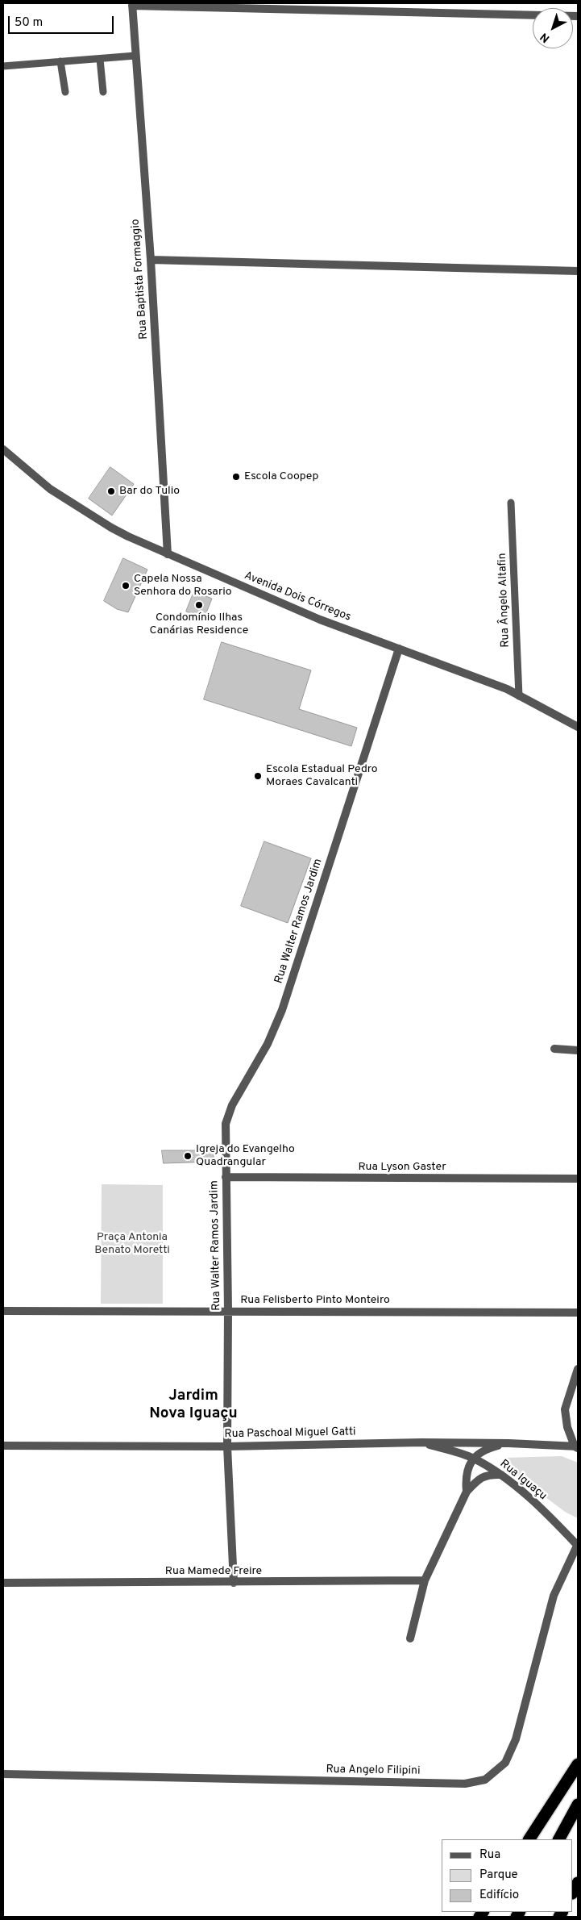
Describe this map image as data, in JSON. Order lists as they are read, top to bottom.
{
  "streets": {
    "street": [
      "Rua Baptista Formaggio",
      "Avenida Dois Córregos",
      "Rua Walter Ramos Jardim",
      "Rua Lyson Gaster",
      "Rua Felisberto Pinto Monteiro",
      "Rua Paschoal Miguel Gatti",
      "Rua Iguaçu",
      "Rua Mamede Freire",
      "Rua Angelo Filipini"
    ],
    "lane": ["Rua Ângelo Altafin"]
  },
  "crossings": [
    ["Rua Baptista Formaggio", "Avenida Dois Córregos"],
    ["Avenida Dois Córregos", "Rua Ângelo Altafin"],
    ["Avenida Dois Córregos", "Rua Walter Ramos Jardim"],
    ["Rua Walter Ramos Jardim", "Rua Lyson Gaster"],
    ["Rua Walter Ramos Jardim", "Rua Felisberto Pinto Monteiro"],
    ["Rua Walter Ramos Jardim", "Rua Paschoal Miguel Gatti"],
    ["Rua Walter Ramos Jardim", "Rua Mamede Freire"],
    ["Rua Paschoal Miguel Gatti", "Rua Iguaçu"],
    ["Rua Iguaçu", "Rua Angelo Filipini"]
  ],
  "districts": ["Jardim Nova Iguaçu"],
  "parks": ["Praça Antonia Benato Moretti"],
  "places": [
    "Escola Coopep",
    "Bar do Tulio",
    "Capela Nossa Senhora do Rosario",
    "Condomínio Ilhas Canárias Residence",
    "Escola Estadual Pedro Moraes Cavalcanti",
    "Igreja do Evangelho Quadrangular"
  ],
  "legend": ["Rua", "Parque", "Edifício"],
  "scale_bar": "50 m",
  "north": "bottom left"
}
